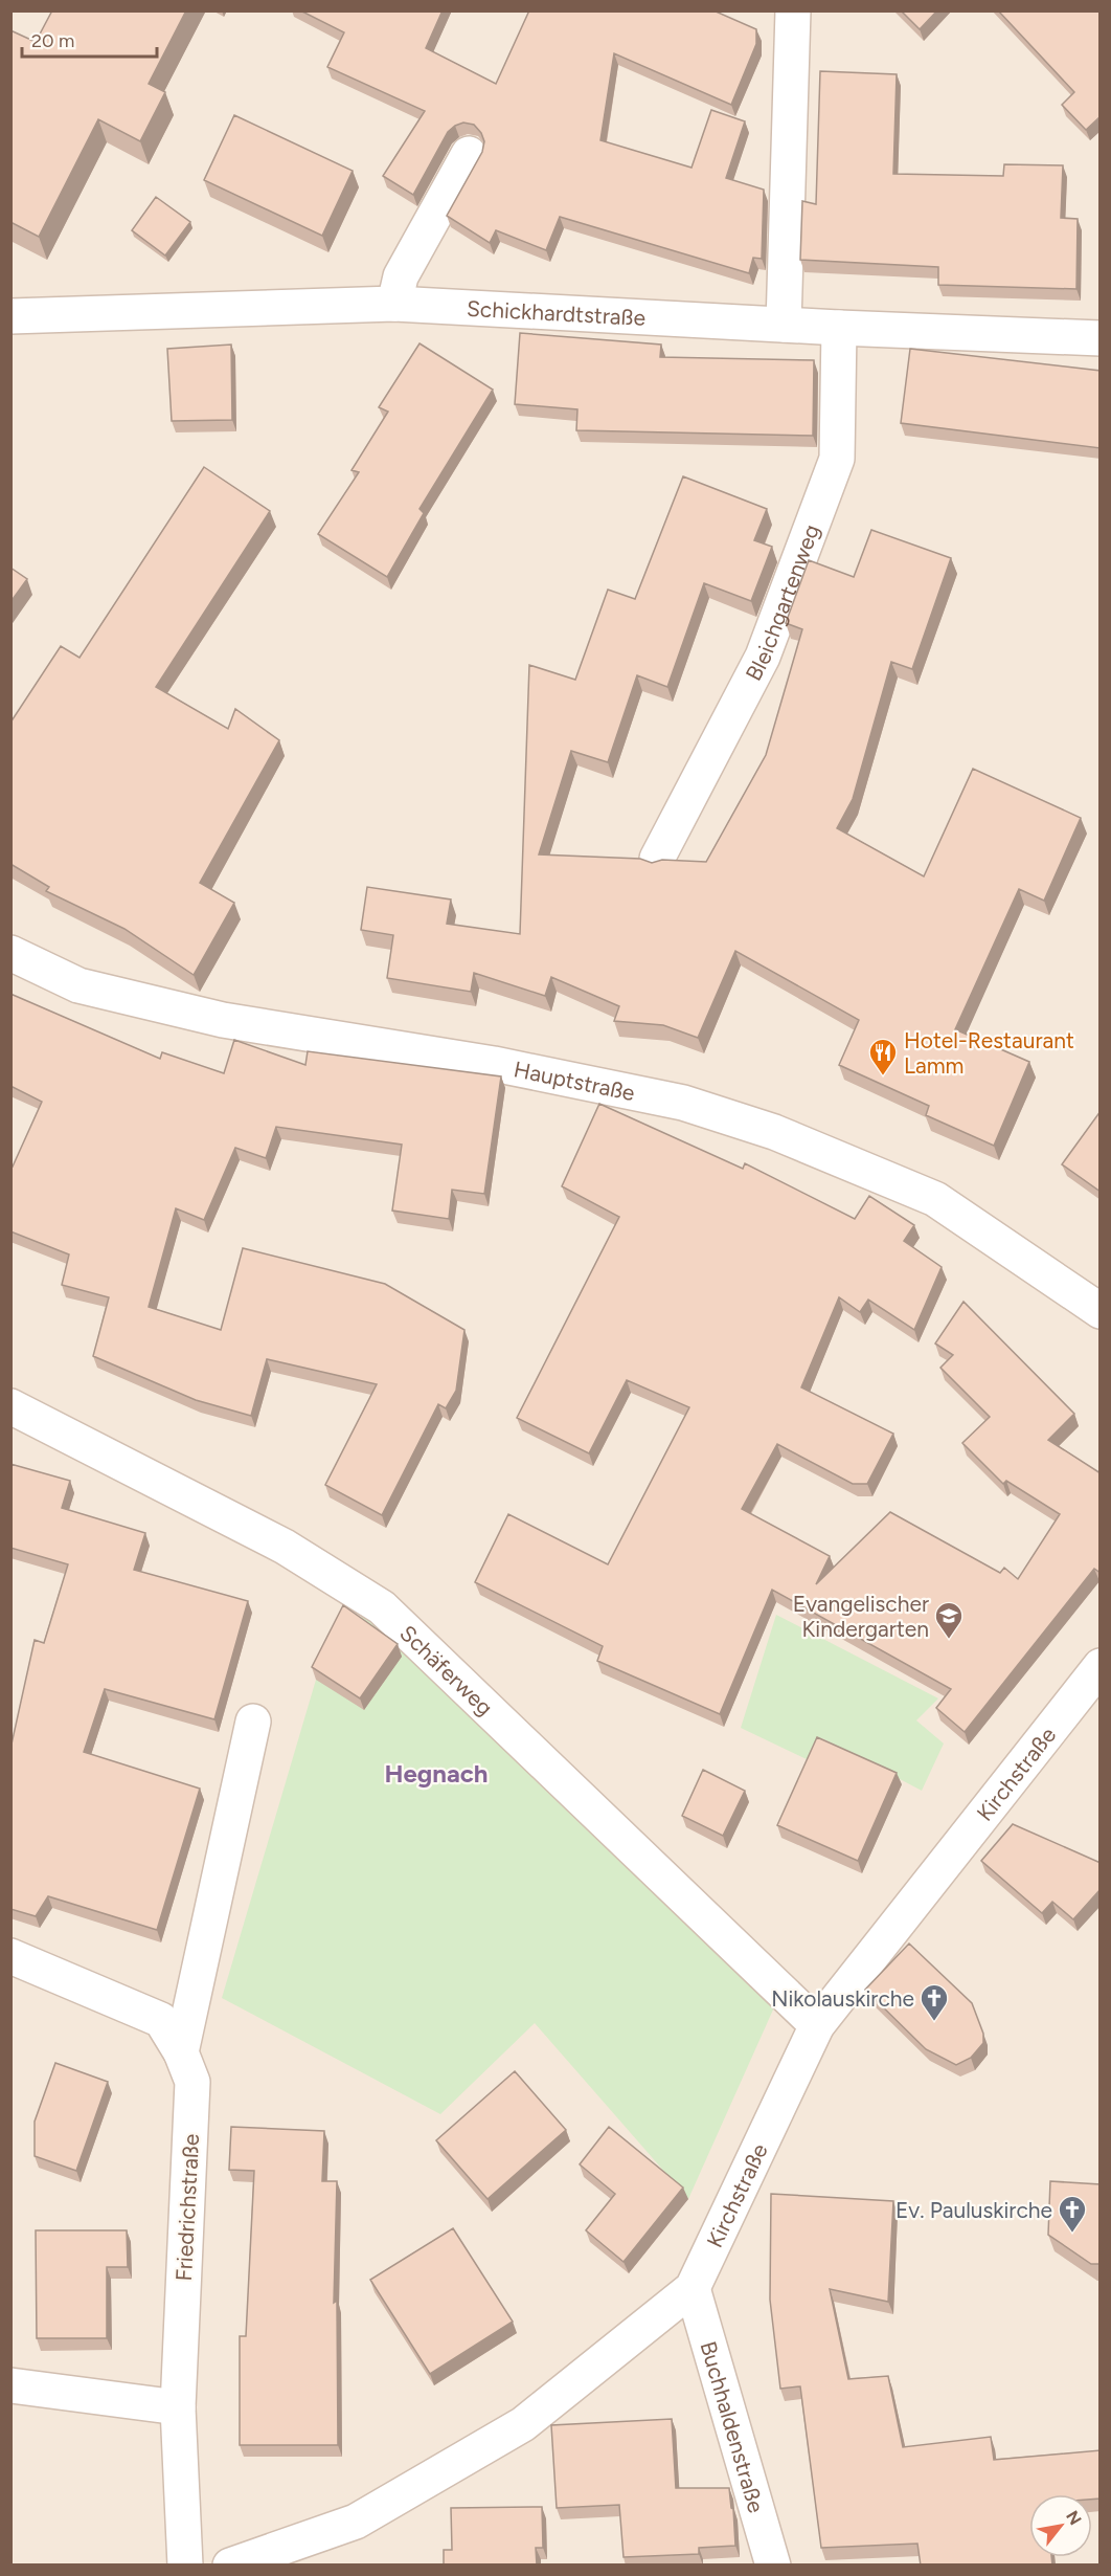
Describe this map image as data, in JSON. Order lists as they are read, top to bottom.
{
  "streets": {
    "street": [
      "Schickhardtstraße",
      "Bleichgartenweg",
      "Hauptstraße",
      "Schäferweg",
      "Kirchstraße",
      "Friedrichstraße",
      "Buchhaldenstraße"
    ]
  },
  "crossings": [
    ["Schickhardtstraße", "Bleichgartenweg"],
    ["Schäferweg", "Kirchstraße"],
    ["Kirchstraße", "Buchhaldenstraße"]
  ],
  "districts": ["Hegnach"],
  "places": {
    "restaurant": ["Hotel-Restaurant Lamm"],
    "school or university": ["Evangelischer Kindergarten"],
    "church": ["Nikolauskirche", "Ev. Pauluskirche"]
  },
  "scale_bar": "20 m",
  "north": "top right"
}
